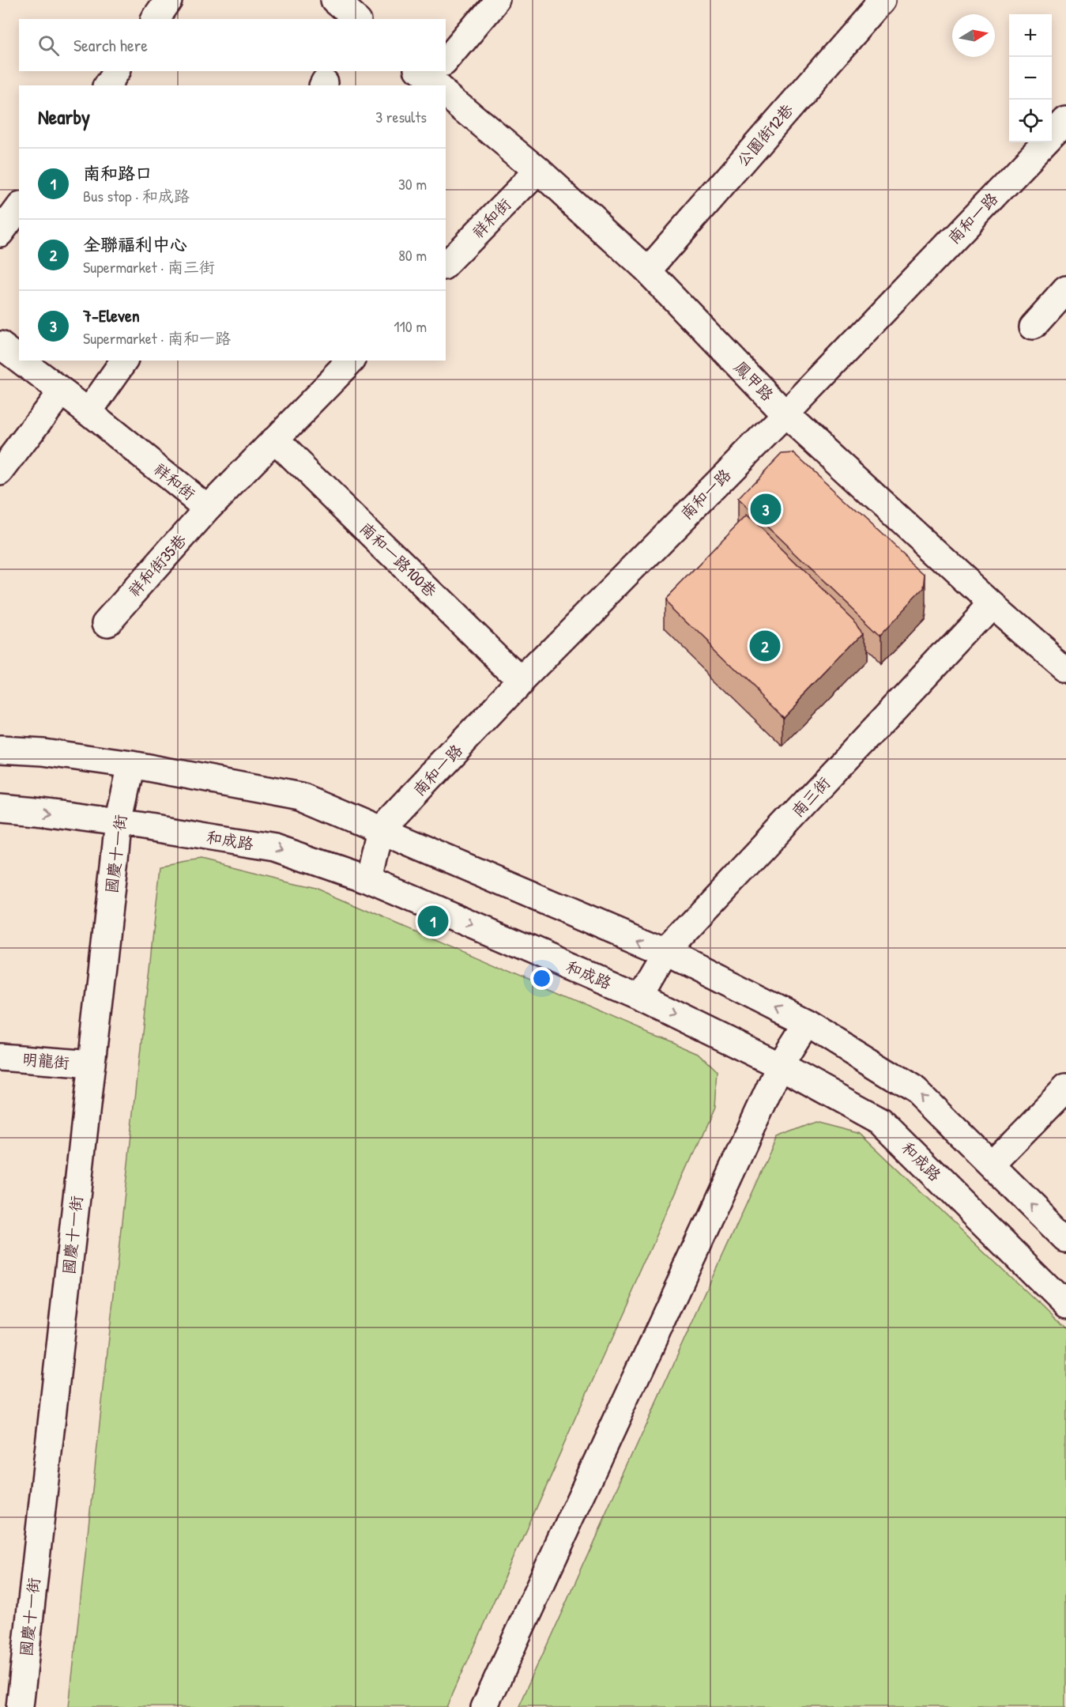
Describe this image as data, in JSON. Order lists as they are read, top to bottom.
{
  "streets": {
    "street": [
      "公園街12巷",
      "祥和街",
      "南和一路",
      "鳳甲路",
      "南和一路100巷",
      "祥和街35巷",
      "南三街",
      "和成路",
      "國慶十一街",
      "明龍街"
    ]
  },
  "crossings": [
    ["公園街12巷", "鳳甲路"],
    ["祥和街", "鳳甲路"],
    ["祥和街", "南和一路100巷"],
    ["祥和街", "祥和街35巷"],
    ["南和一路", "鳳甲路"],
    ["南和一路", "南和一路100巷"],
    ["鳳甲路", "南三街"],
    ["南三街", "和成路"],
    ["和成路", "國慶十一街"],
    ["國慶十一街", "明龍街"]
  ],
  "north": "right",
  "page": {
    "map_buttons": ["+", "−"],
    "search": "Search here",
    "heading": ["Nearby", "3 results"],
    "list": [
      {
        "mark": "1",
        "name": "南和路口",
        "note": "Bus stop · 和成路",
        "value": "30 m"
      },
      {
        "mark": "2",
        "name": "全聯福利中心",
        "note": "Supermarket · 南三街",
        "value": "80 m"
      },
      {
        "mark": "3",
        "name": "7-Eleven",
        "note": "Supermarket · 南和一路",
        "value": "110 m"
      }
    ],
    "pins": ["3", "2", "1"]
  }
}
